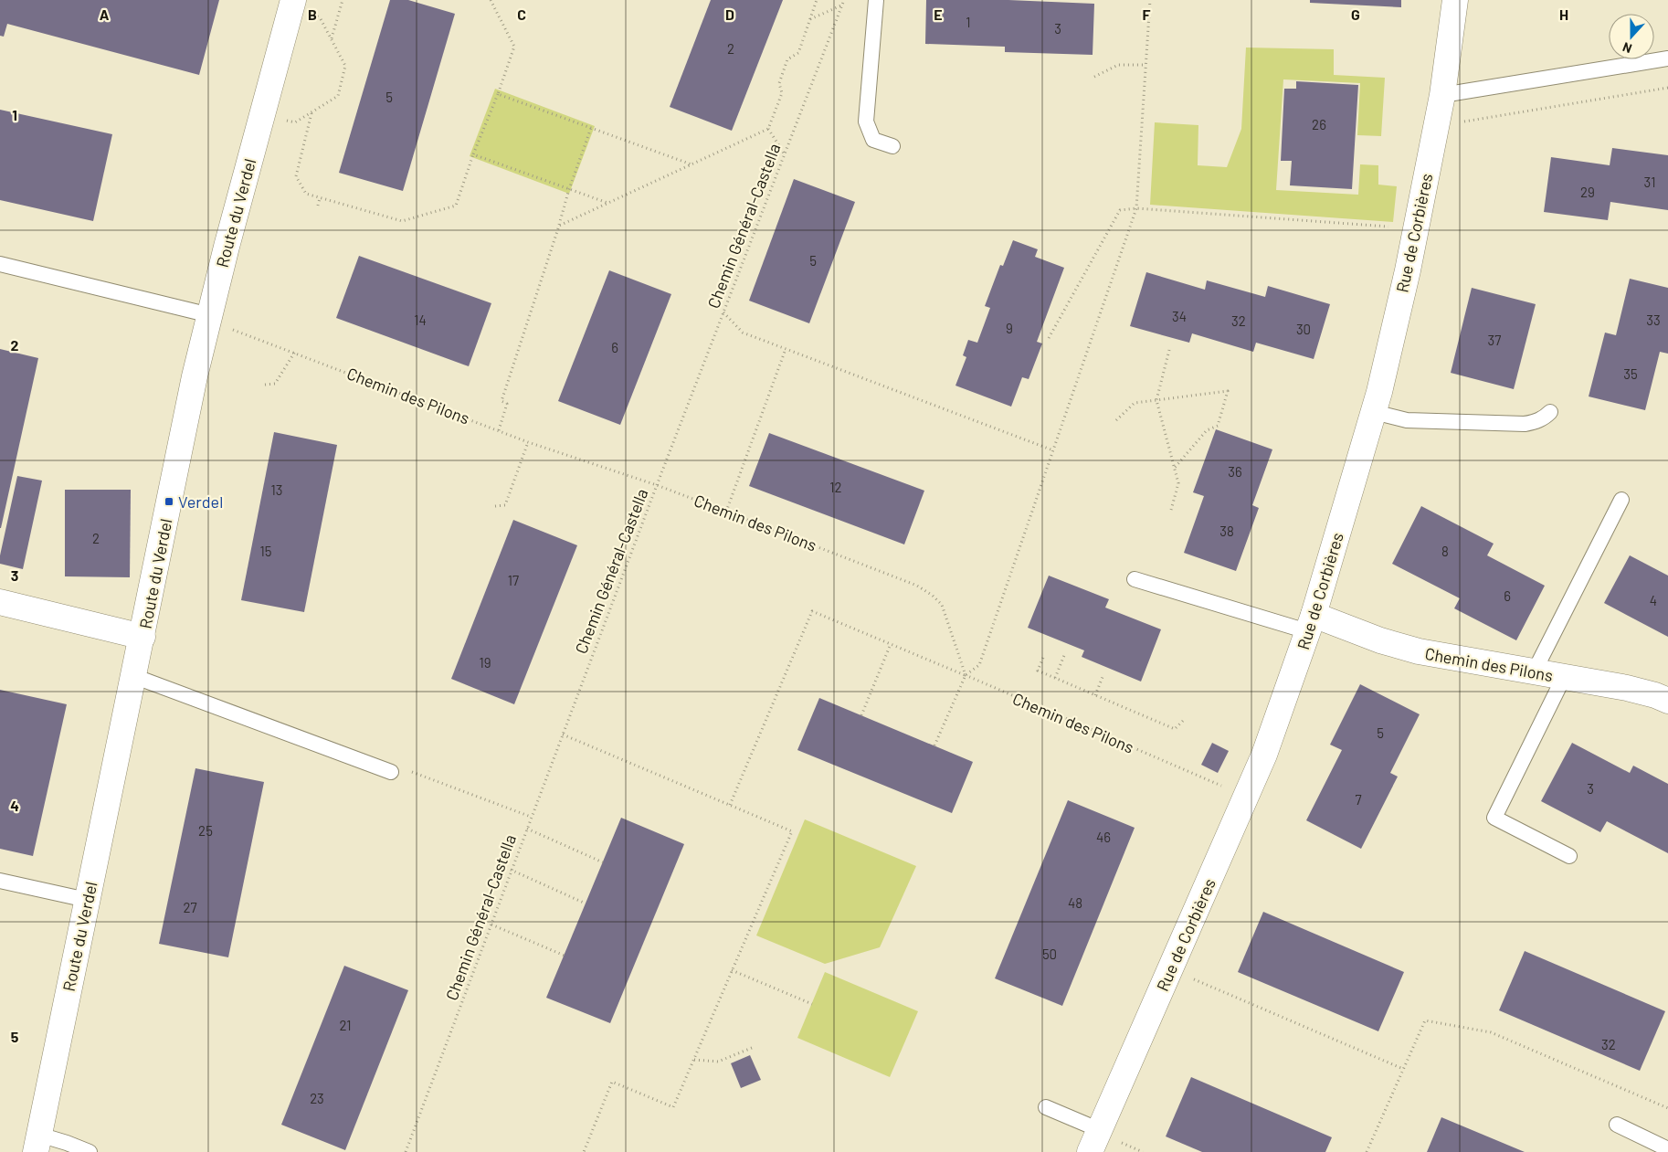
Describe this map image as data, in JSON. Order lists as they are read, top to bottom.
{
  "streets": {
    "street": ["Route du Verdel", "Rue de Corbières", "Chemin des Pilons"],
    "path": ["Chemin Général-Castella"]
  },
  "crossings": [
    ["Chemin Général-Castella", "Chemin des Pilons"],
    ["Rue de Corbières", "Chemin des Pilons"]
  ],
  "places": {
    "transit": ["Verdel"]
  },
  "house_numbers": [
    "1",
    "3",
    "2",
    "5",
    "26",
    "31",
    "29",
    "5",
    "34",
    "14",
    "33",
    "32",
    "9",
    "30",
    "37",
    "6",
    "35",
    "36",
    "12",
    "13",
    "38",
    "2",
    "15",
    "8",
    "17",
    "6",
    "4",
    "19",
    "5",
    "3",
    "7",
    "25",
    "46",
    "48",
    "27",
    "50",
    "21",
    "32",
    "23"
  ],
  "north": "bottom",
  "grid": {
    "columns": [
      "A",
      "B",
      "C",
      "D",
      "E",
      "F",
      "G",
      "H"
    ],
    "rows": [
      "1",
      "2",
      "3",
      "4",
      "5"
    ]
  }
}
